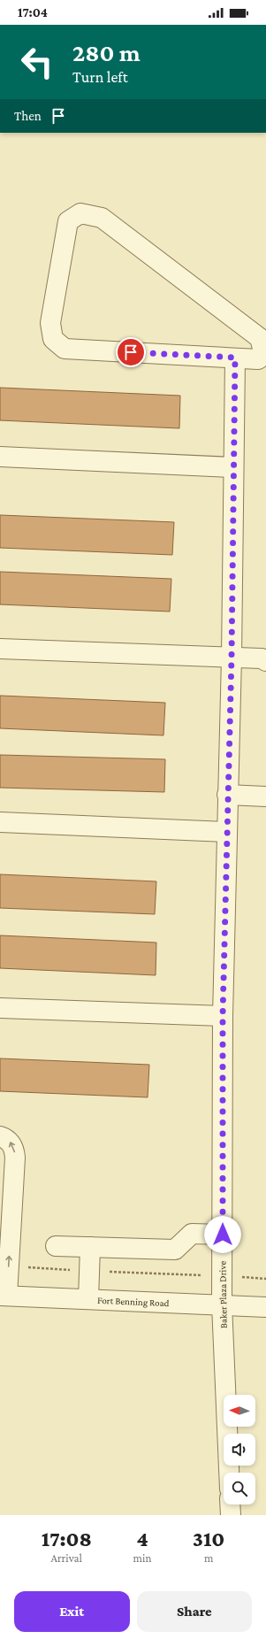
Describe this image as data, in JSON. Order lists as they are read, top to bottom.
{
  "streets": {
    "street": ["Baker Plaza Drive", "Fort Benning Road"]
  },
  "crossings": [
    ["Baker Plaza Drive", "Fort Benning Road"]
  ],
  "north": "left",
  "page": {
    "status": "17:04",
    "turn": ["280 m", "Turn left"],
    "then": "Then",
    "eta": [
      "17:08",
      "Arrival",
      "4",
      "min",
      "310",
      "m"
    ],
    "buttons": ["Exit", "Share"]
  }
}
